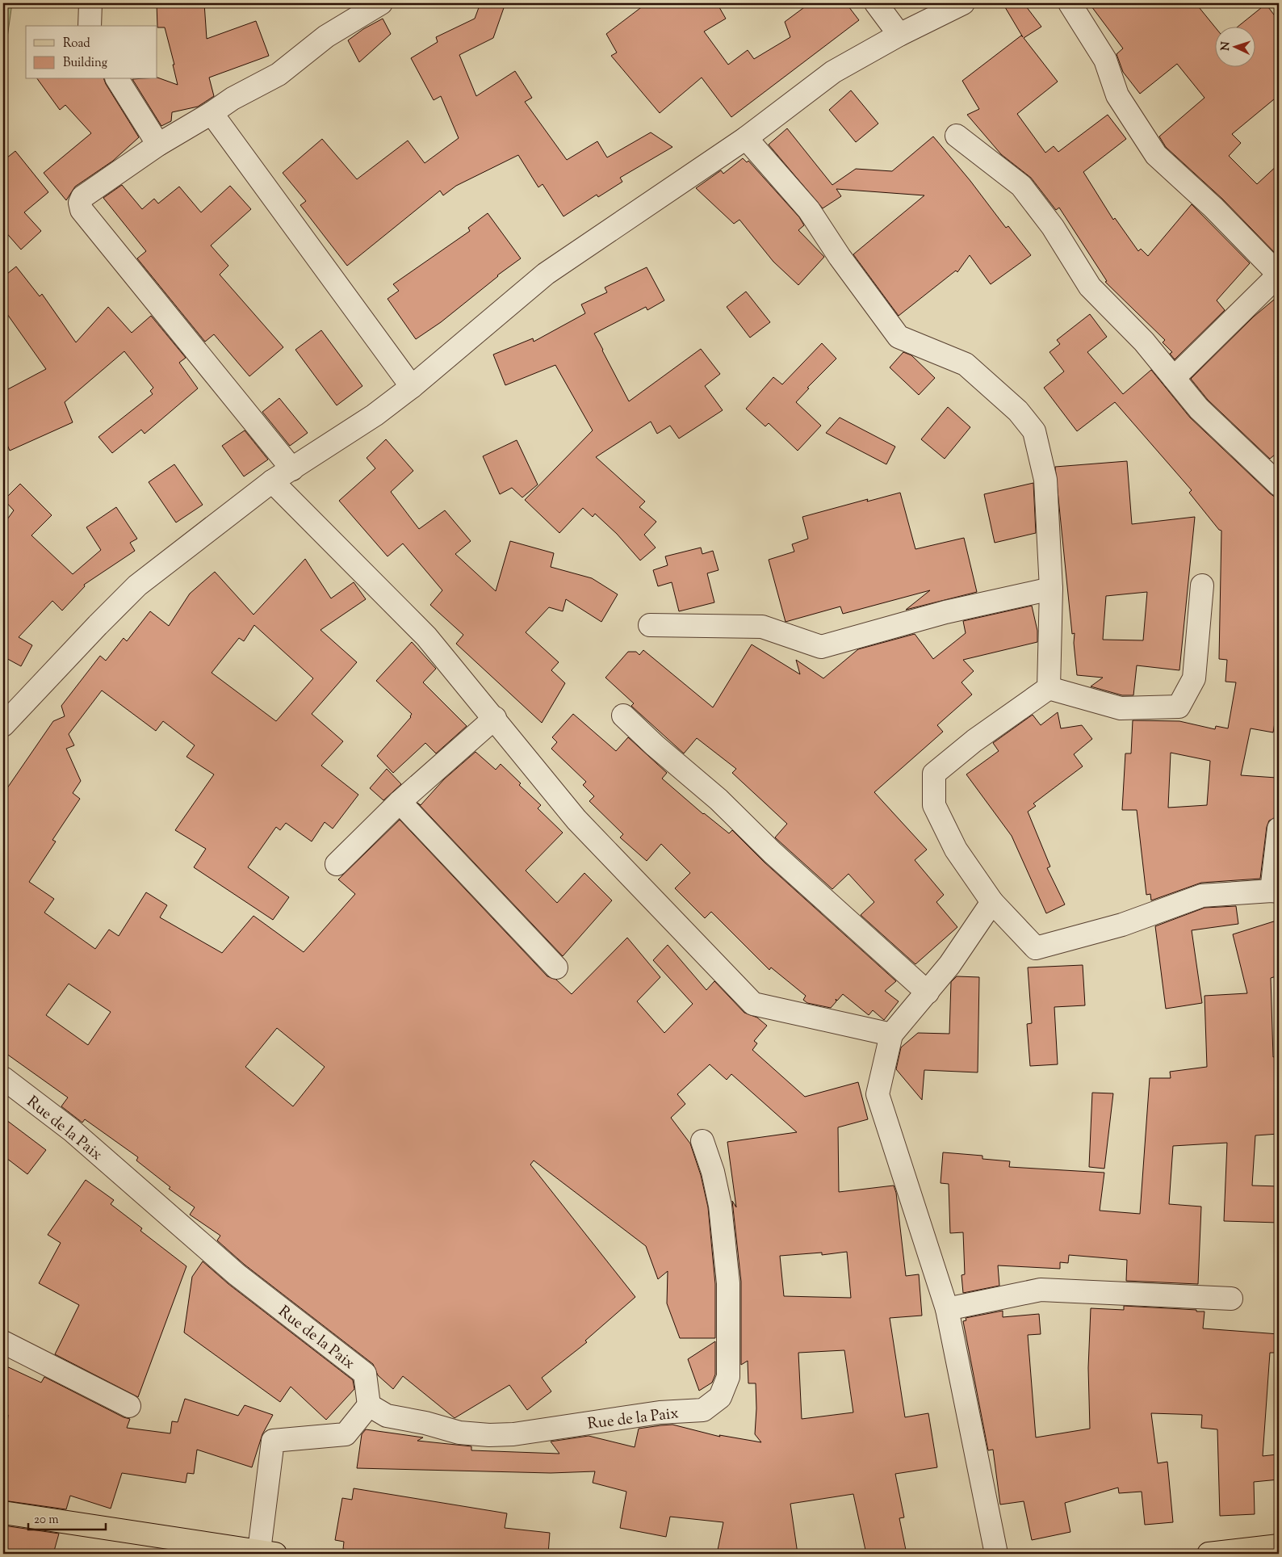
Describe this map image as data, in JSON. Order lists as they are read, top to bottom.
{
  "streets": {
    "street": ["Rue de la Paix"]
  },
  "legend": ["Road", "Building"],
  "scale_bar": "20 m",
  "north": "left"
}
